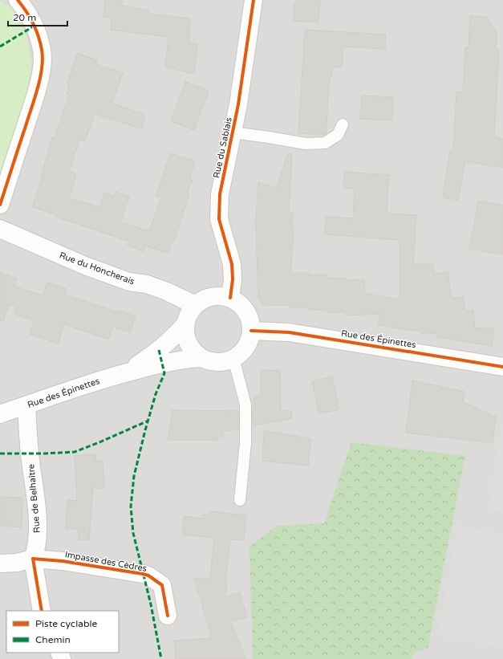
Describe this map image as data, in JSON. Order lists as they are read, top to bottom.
{
  "streets": {
    "street": [
      "Rue du Sablais",
      "Rue du Honcherais",
      "Rue des Épinettes",
      "Rue de Belhaître",
      "Impasse des Cèdres"
    ]
  },
  "crossings": [
    ["Rue du Sablais", "Rue du Honcherais"],
    ["Rue du Sablais", "Rue des Épinettes"],
    ["Rue du Honcherais", "Rue des Épinettes"],
    ["Rue des Épinettes", "Rue de Belhaître"],
    ["Rue de Belhaître", "Impasse des Cèdres"]
  ],
  "legend": ["Piste cyclable", "Chemin"],
  "scale_bar": "20 m"
}
